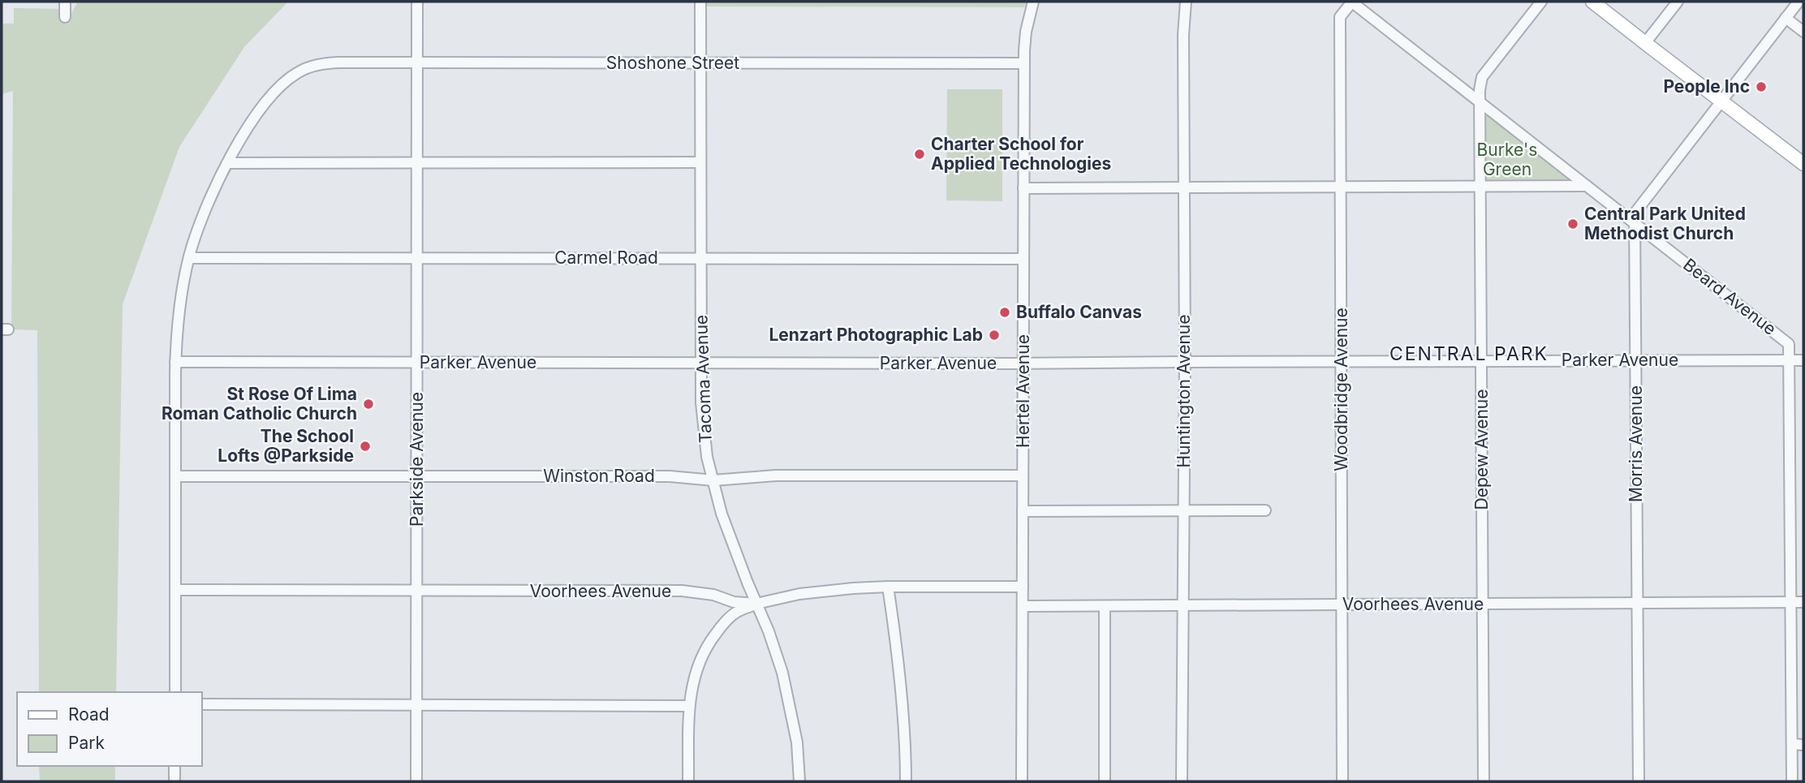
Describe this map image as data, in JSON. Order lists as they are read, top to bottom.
{
  "streets": {
    "street": [
      "Shoshone Street",
      "Carmel Road",
      "Beard Avenue",
      "Parker Avenue",
      "Tacoma Avenue",
      "Woodbridge Avenue",
      "Hertel Avenue",
      "Huntington Avenue",
      "Morris Avenue",
      "Depew Avenue",
      "Parkside Avenue",
      "Winston Road",
      "Voorhees Avenue"
    ]
  },
  "crossings": [
    ["Shoshone Street", "Carmel Road"],
    ["Shoshone Street", "Parker Avenue"],
    ["Shoshone Street", "Tacoma Avenue"],
    ["Shoshone Street", "Hertel Avenue"],
    ["Shoshone Street", "Parkside Avenue"],
    ["Shoshone Street", "Winston Road"],
    ["Shoshone Street", "Voorhees Avenue"],
    ["Carmel Road", "Tacoma Avenue"],
    ["Carmel Road", "Hertel Avenue"],
    ["Carmel Road", "Parkside Avenue"],
    ["Beard Avenue", "Parker Avenue"],
    ["Beard Avenue", "Woodbridge Avenue"],
    ["Beard Avenue", "Morris Avenue"],
    ["Beard Avenue", "Depew Avenue"],
    ["Beard Avenue", "Voorhees Avenue"],
    ["Parker Avenue", "Tacoma Avenue"],
    ["Parker Avenue", "Woodbridge Avenue"],
    ["Parker Avenue", "Hertel Avenue"],
    ["Parker Avenue", "Huntington Avenue"],
    ["Parker Avenue", "Morris Avenue"],
    ["Parker Avenue", "Depew Avenue"],
    ["Parker Avenue", "Parkside Avenue"],
    ["Tacoma Avenue", "Winston Road"],
    ["Tacoma Avenue", "Voorhees Avenue"],
    ["Woodbridge Avenue", "Voorhees Avenue"],
    ["Hertel Avenue", "Winston Road"],
    ["Hertel Avenue", "Voorhees Avenue"],
    ["Huntington Avenue", "Voorhees Avenue"],
    ["Morris Avenue", "Voorhees Avenue"],
    ["Depew Avenue", "Voorhees Avenue"],
    ["Parkside Avenue", "Winston Road"],
    ["Parkside Avenue", "Voorhees Avenue"]
  ],
  "districts": ["CENTRAL PARK"],
  "parks": ["Burke's Green"],
  "places": [
    "People Inc",
    "Charter School for Applied Technologies",
    "Central Park United Methodist Church",
    "Buffalo Canvas",
    "Lenzart Photographic Lab",
    "St Rose Of Lima Roman Catholic Church",
    "The School Lofts @Parkside"
  ],
  "legend": ["Road", "Park"]
}
